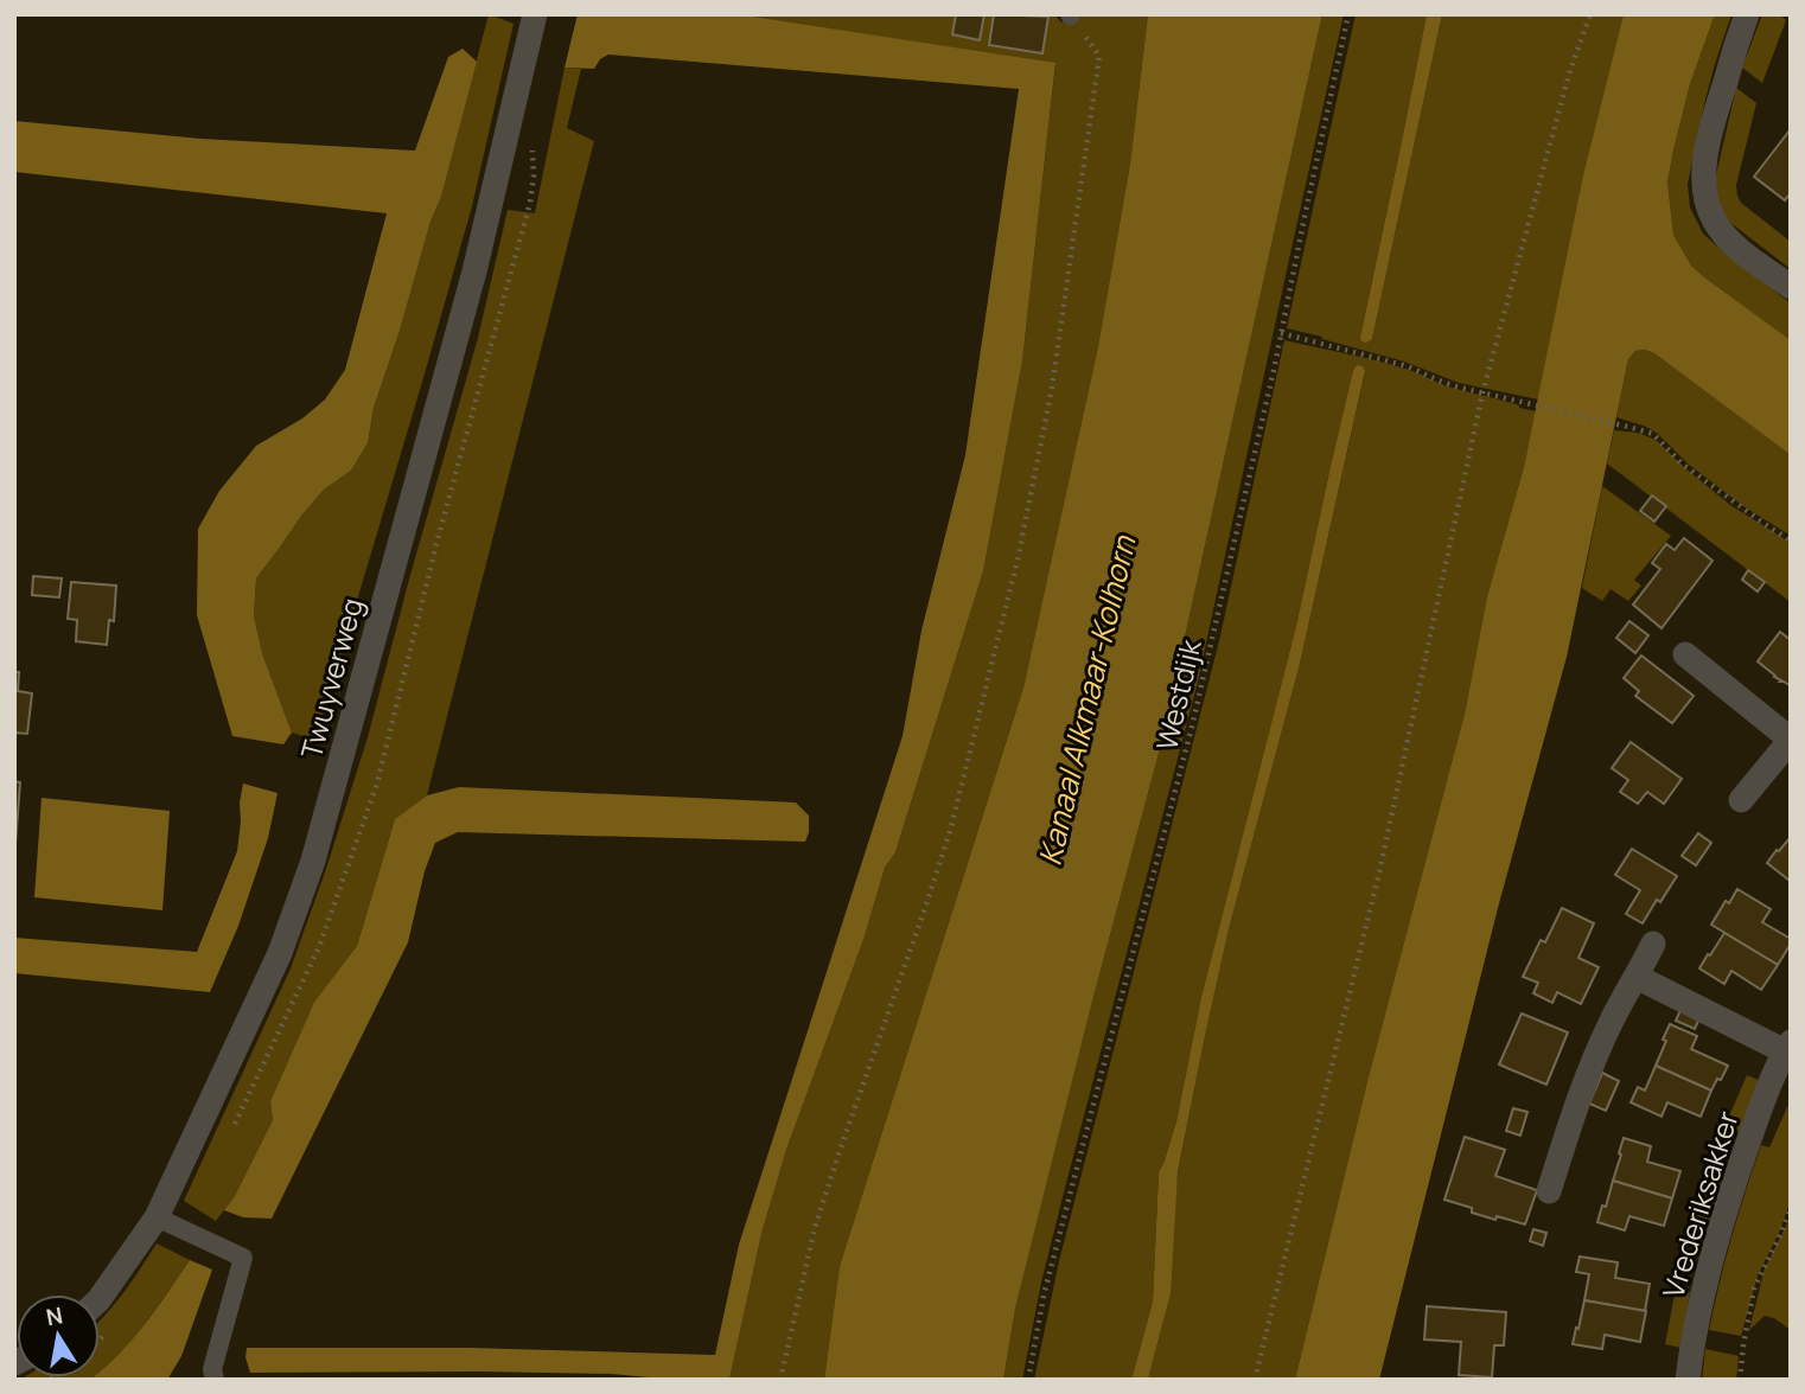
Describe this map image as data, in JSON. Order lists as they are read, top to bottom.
{
  "streets": {
    "street": ["Twuyverweg", "Vrederiksakker"],
    "path": ["Westdijk"]
  },
  "water": ["Kanaal Alkmaar-Kolhorn"],
  "north": "top"
}
